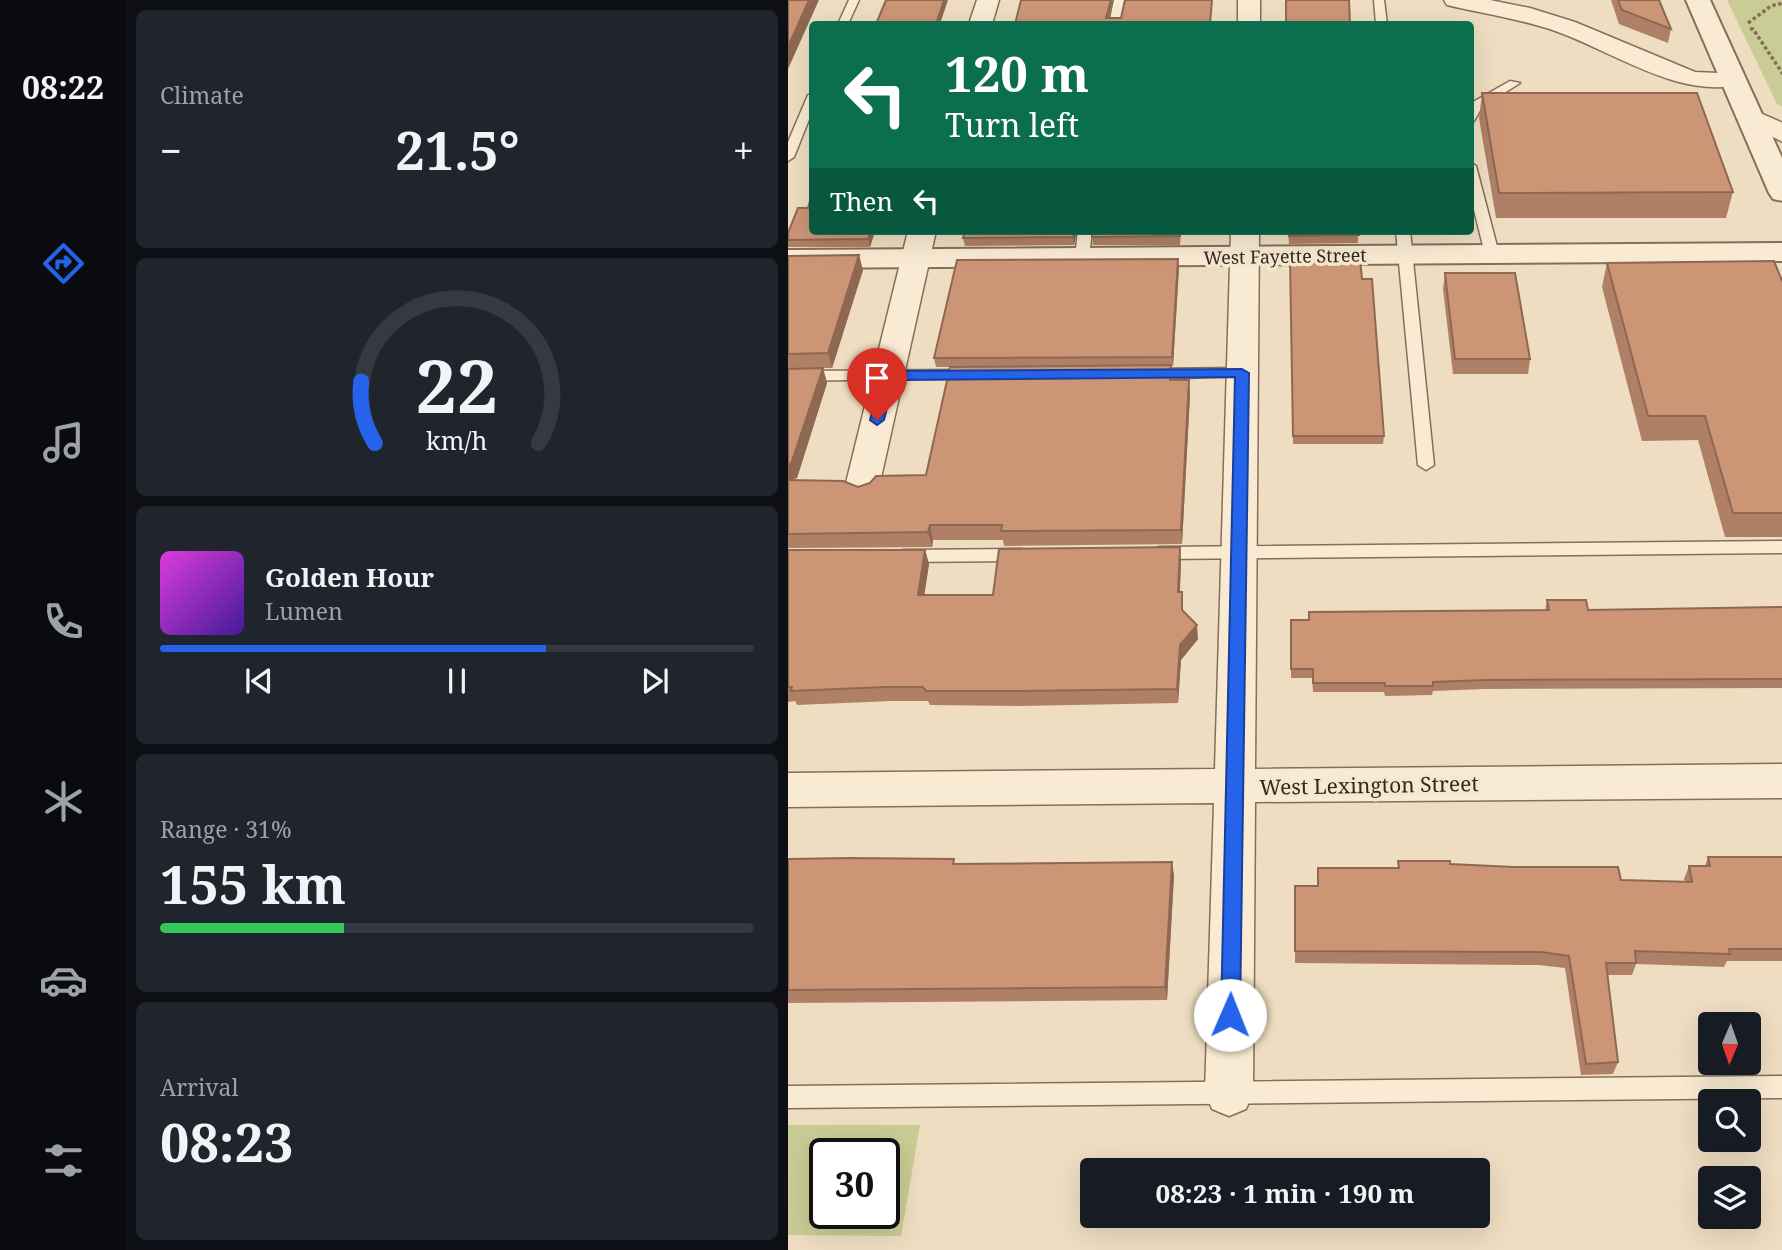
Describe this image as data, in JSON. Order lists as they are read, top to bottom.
{
  "streets": {
    "street": ["West Fayette Street", "West Lexington Street"]
  },
  "north": "bottom",
  "page": {
    "tabs": "08:22",
    "tile": [
      "Climate",
      ["Range · 31%", "155 km"],
      ["Arrival", "08:23"]
    ],
    "turn": ["120 m", "Turn left"],
    "heat": ["−", "21.5°", "+"],
    "then": "Then",
    "song": ["Golden Hour", "Lumen"],
    "limit": "30",
    "trip": "08:23 · 1 min · 190 m",
    "gauge": ["22", "km/h"]
  }
}
